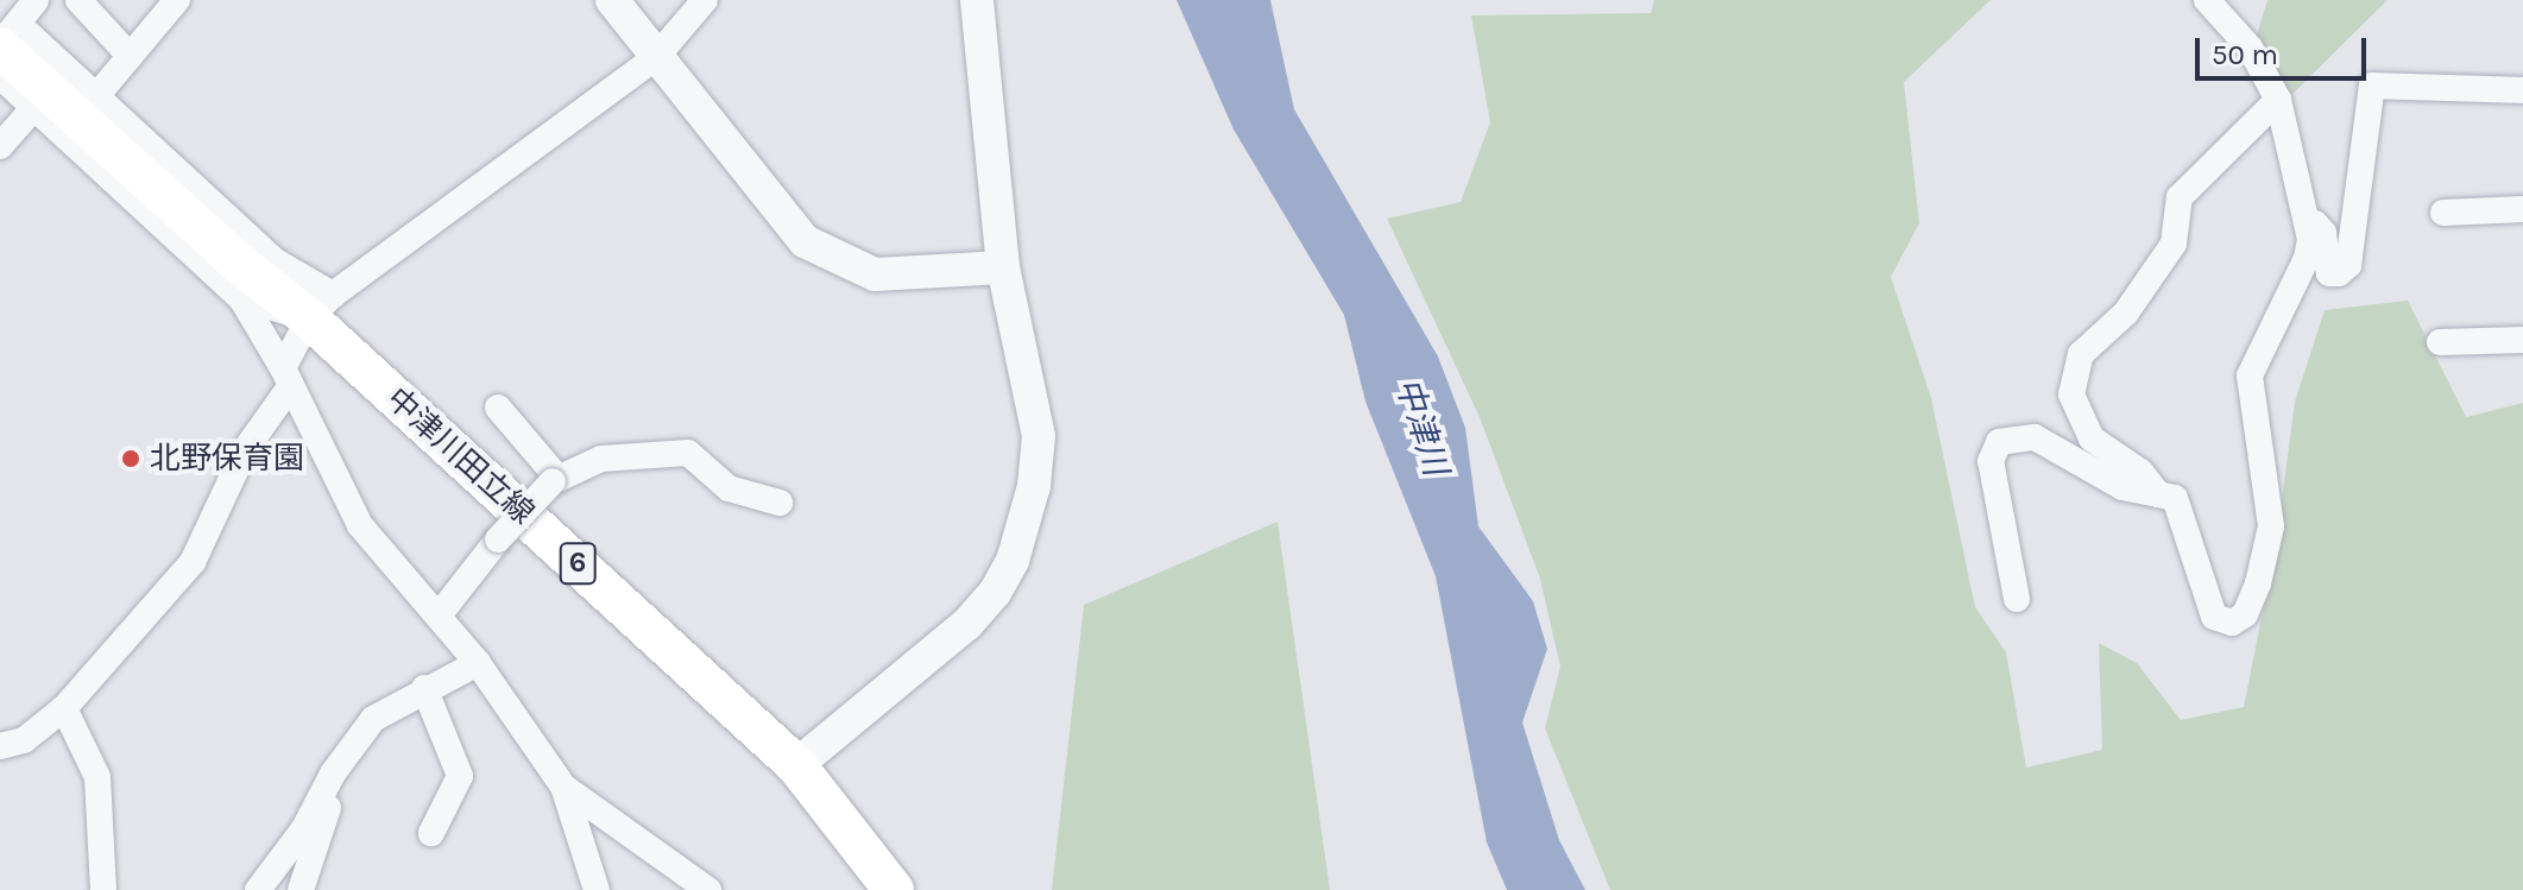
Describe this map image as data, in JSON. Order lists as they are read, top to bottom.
{
  "streets": {
    "main road": ["中津川田立線", "6"]
  },
  "water": ["中津川"],
  "places": ["北野保育園"],
  "scale_bar": "50 m"
}
